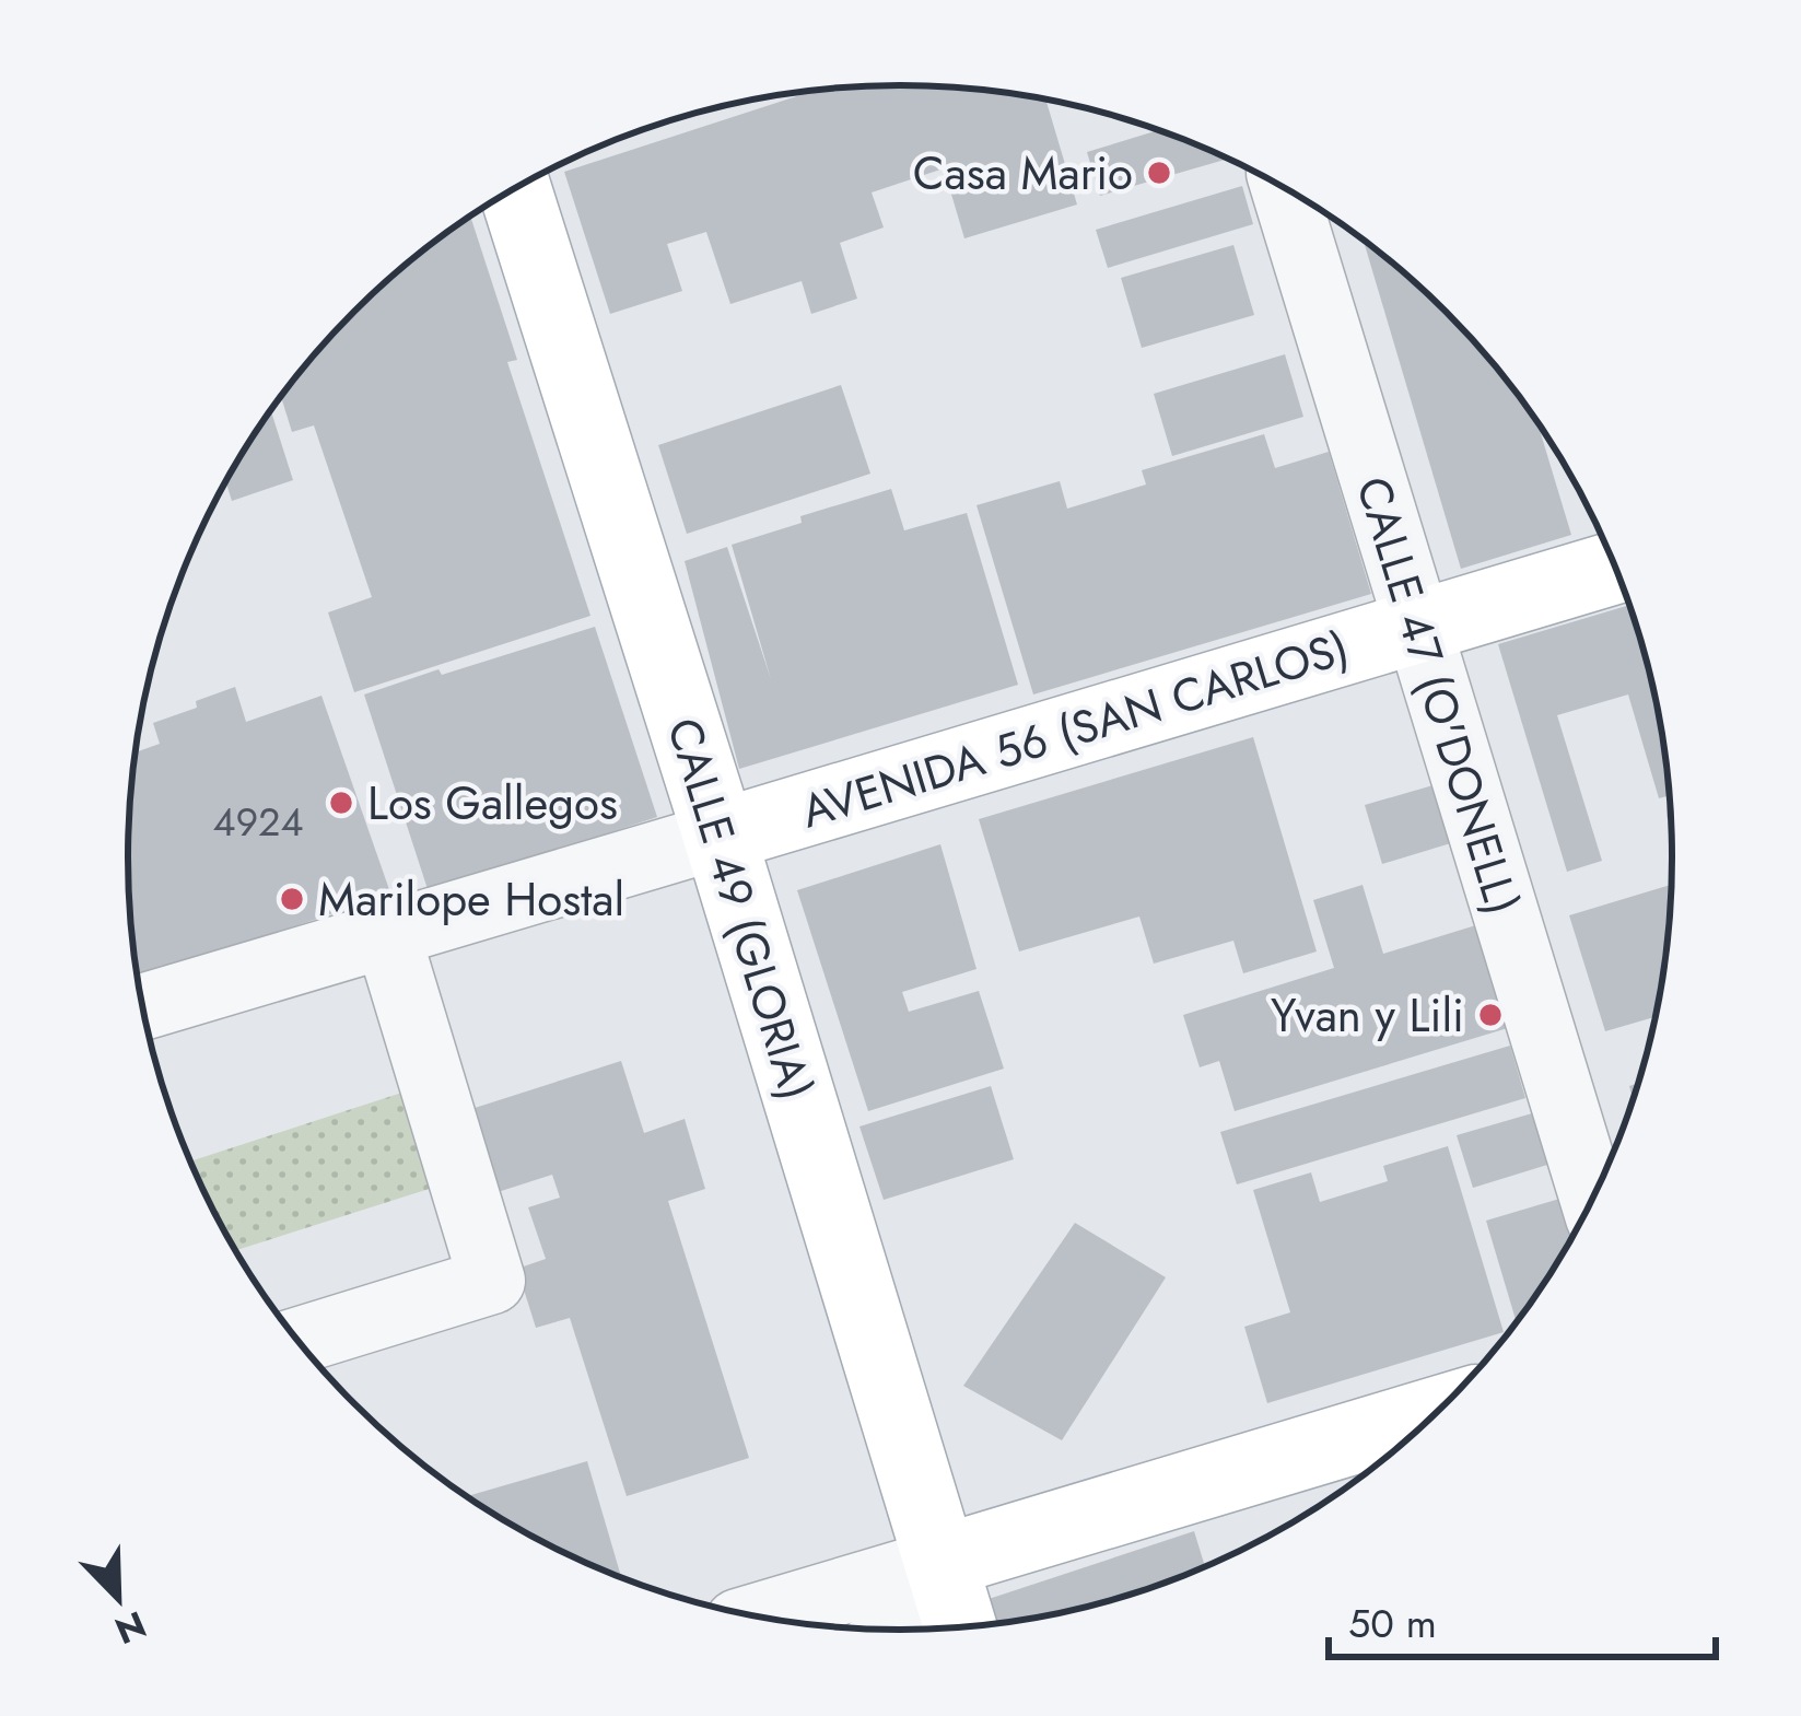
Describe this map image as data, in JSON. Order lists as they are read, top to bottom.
{
  "streets": {
    "main road": ["AVENIDA 56 (SAN CARLOS)", "CALLE 49 (GLORIA)"],
    "street": ["CALLE 47 (O'DONELL)"]
  },
  "crossings": [
    ["CALLE 47 (O'DONELL)", "AVENIDA 56 (SAN CARLOS)"],
    ["AVENIDA 56 (SAN CARLOS)", "CALLE 49 (GLORIA)"]
  ],
  "places": [
    "Casa Mario",
    "Los Gallegos",
    "Marilope Hostal",
    "Yvan y Lili"
  ],
  "house_numbers": ["4924"],
  "scale_bar": "50 m",
  "north": "bottom right"
}
